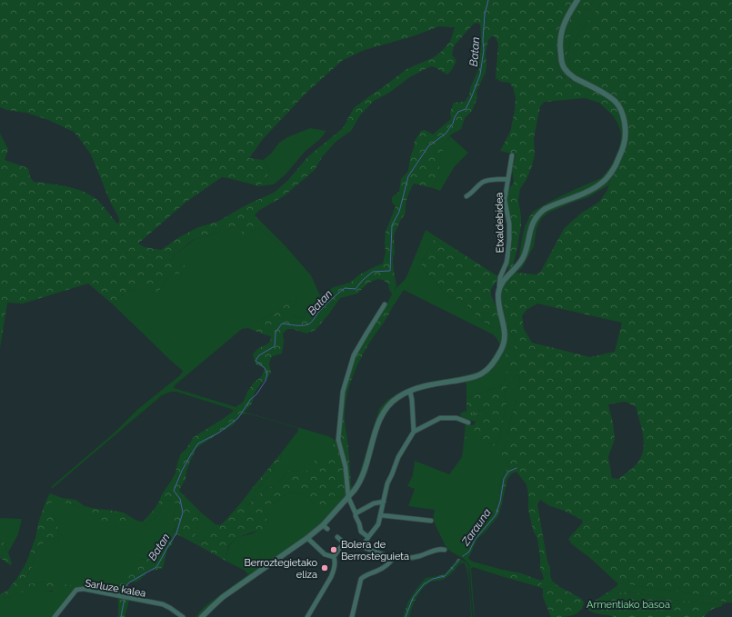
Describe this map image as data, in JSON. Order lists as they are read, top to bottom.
{
  "streets": {
    "street": ["Etxaldebidea", "Sarluze kalea"]
  },
  "water": ["Batan", "Zarauna"],
  "parks": ["Armentiako basoa"],
  "places": ["Bolera de Berrosteguieta", "Berroztegietako eliza"]
}
